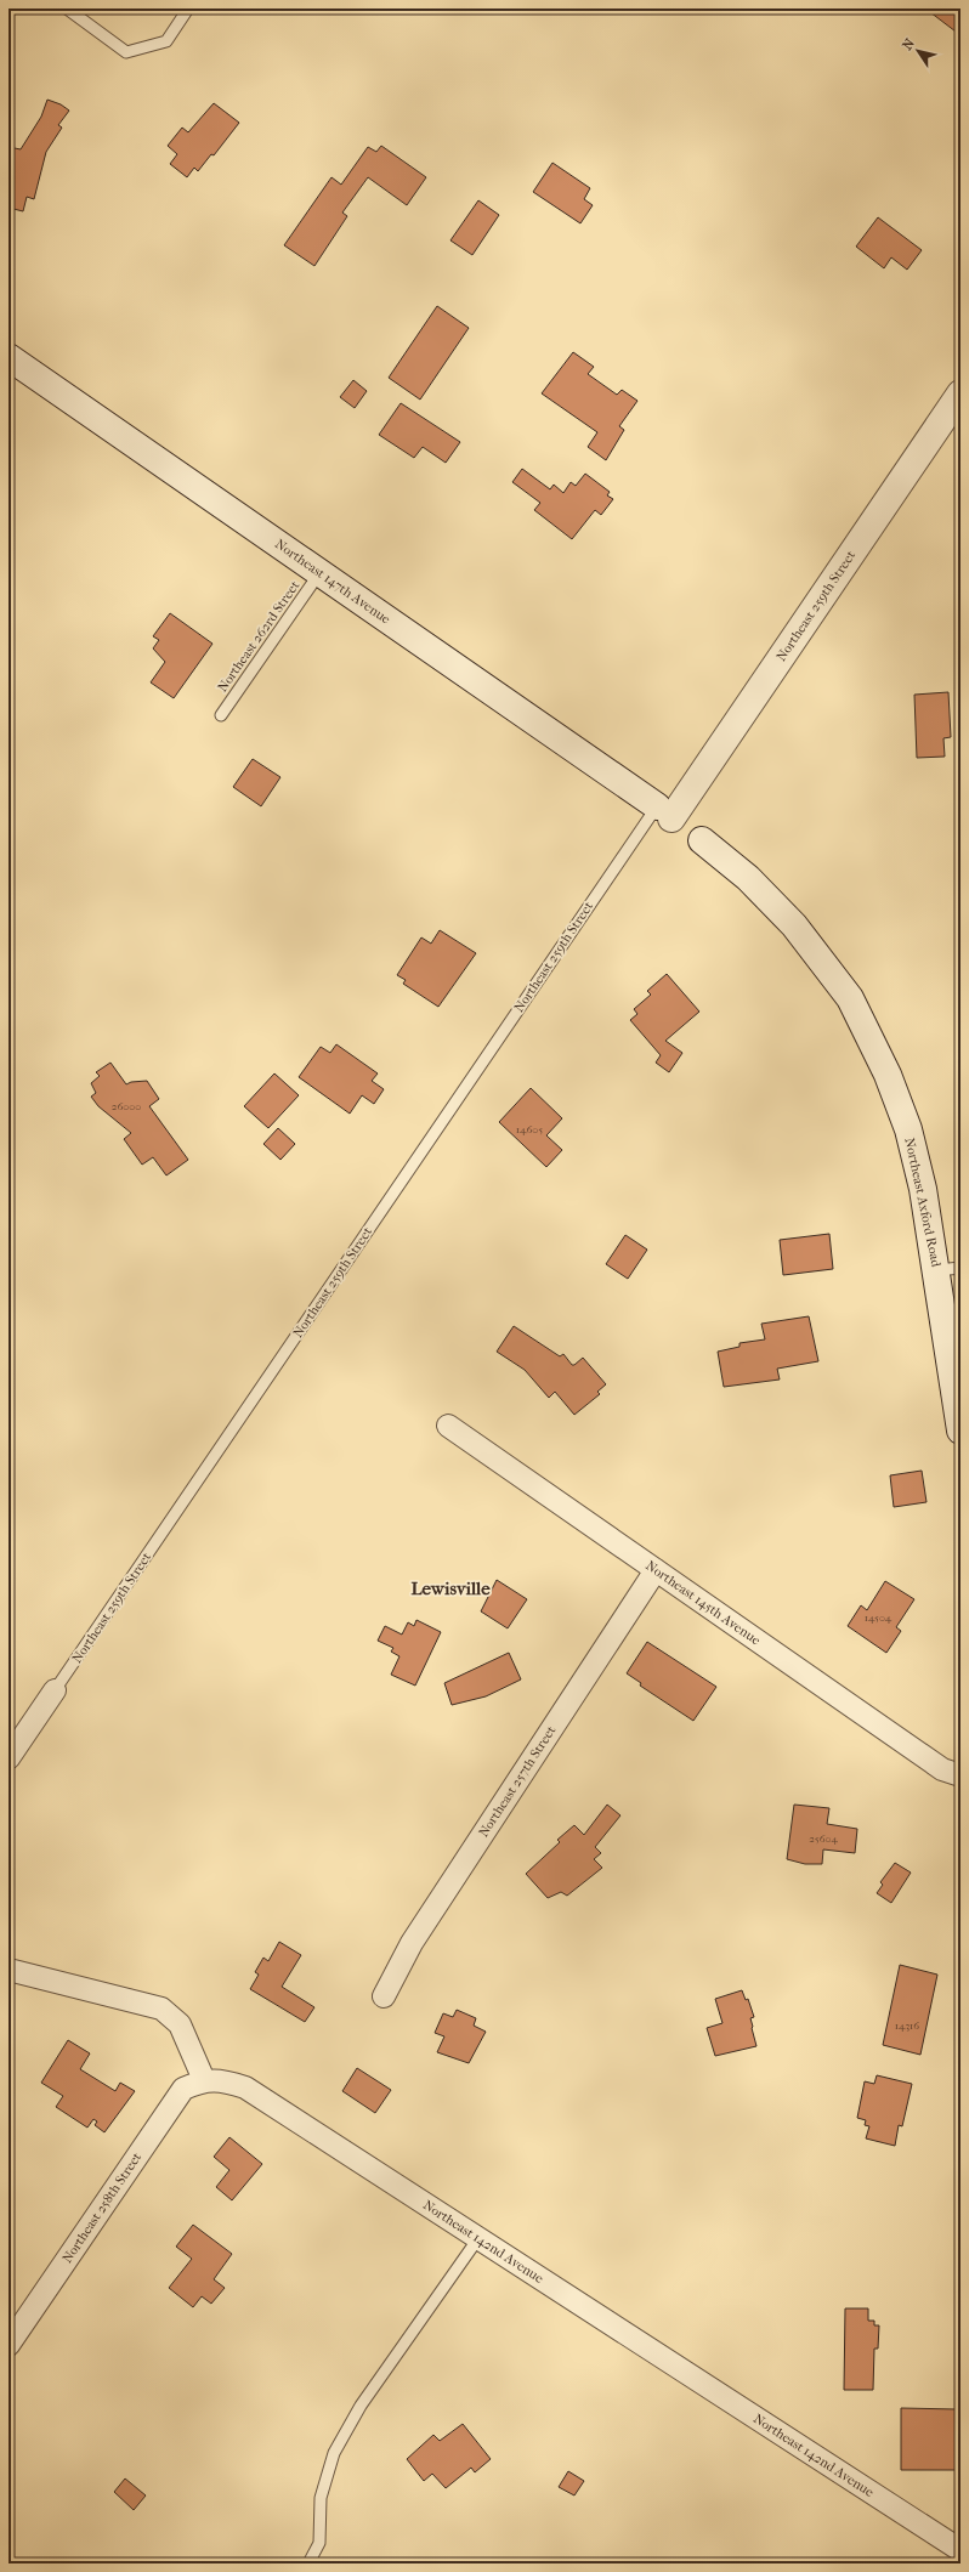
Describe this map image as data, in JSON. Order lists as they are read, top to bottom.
{
  "streets": {
    "main road": ["Northeast 147th Avenue", "Northeast 259th Street", "Northeast Axford Road"],
    "street": [
      "Northeast 145th Avenue",
      "Northeast 257th Street",
      "Northeast 258th Street",
      "Northeast 142nd Avenue"
    ],
    "lane": ["Northeast 262rd Street"]
  },
  "crossings": [
    ["Northeast 147th Avenue", "Northeast 259th Street"],
    ["Northeast 147th Avenue", "Northeast 262rd Street"],
    ["Northeast 147th Avenue", "Northeast Axford Road"],
    ["Northeast 259th Street", "Northeast Axford Road"],
    ["Northeast 145th Avenue", "Northeast 257th Street"],
    ["Northeast 258th Street", "Northeast 142nd Avenue"]
  ],
  "districts": ["Lewisville"],
  "house_numbers": [
    "26000",
    "14605",
    "14504",
    "25604",
    "14316"
  ],
  "north": "top left"
}
